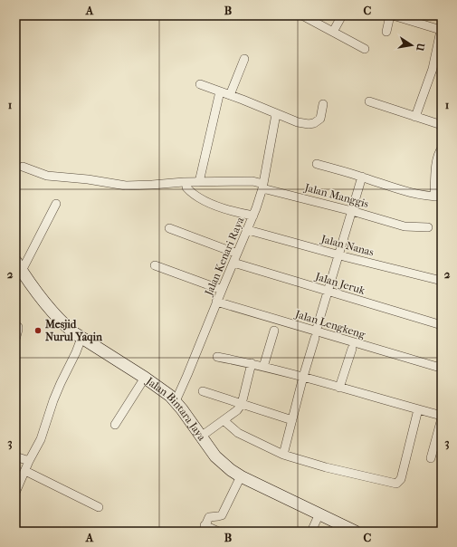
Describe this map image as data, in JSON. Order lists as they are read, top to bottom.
{
  "streets": {
    "street": [
      "Jalan Manggis",
      "Jalan Nanas",
      "Jalan Kenari Raya",
      "Jalan Jeruk",
      "Jalan Lengkeng",
      "Jalan Bintara Jaya"
    ]
  },
  "crossings": [
    ["Jalan Manggis", "Jalan Kenari Raya"],
    ["Jalan Nanas", "Jalan Kenari Raya"],
    ["Jalan Kenari Raya", "Jalan Jeruk"],
    ["Jalan Kenari Raya", "Jalan Lengkeng"],
    ["Jalan Kenari Raya", "Jalan Bintara Jaya"]
  ],
  "places": ["Mesjid Nurul Yaqin"],
  "north": "right",
  "grid": {
    "columns": ["A", "B", "C"],
    "rows": ["1", "2", "3"]
  }
}
